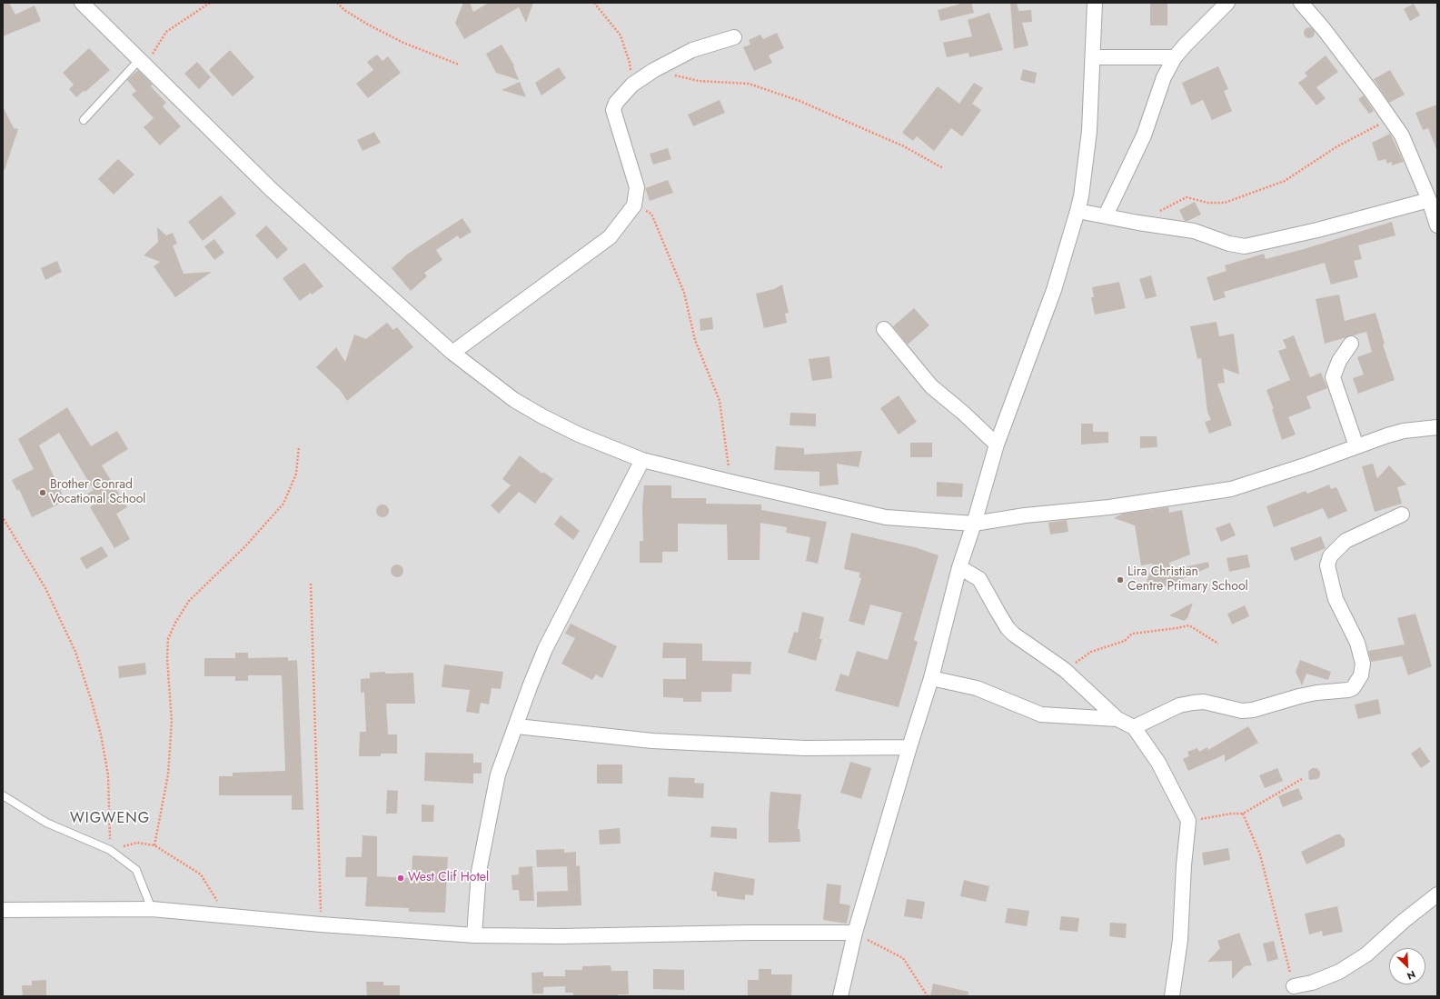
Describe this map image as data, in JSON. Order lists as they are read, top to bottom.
{
  "districts": ["WIGWENG"],
  "places": ["Brother Conrad Vocational School", "Lira Christian Centre Primary School", "West Clif Hotel"],
  "north": "bottom right"
}
